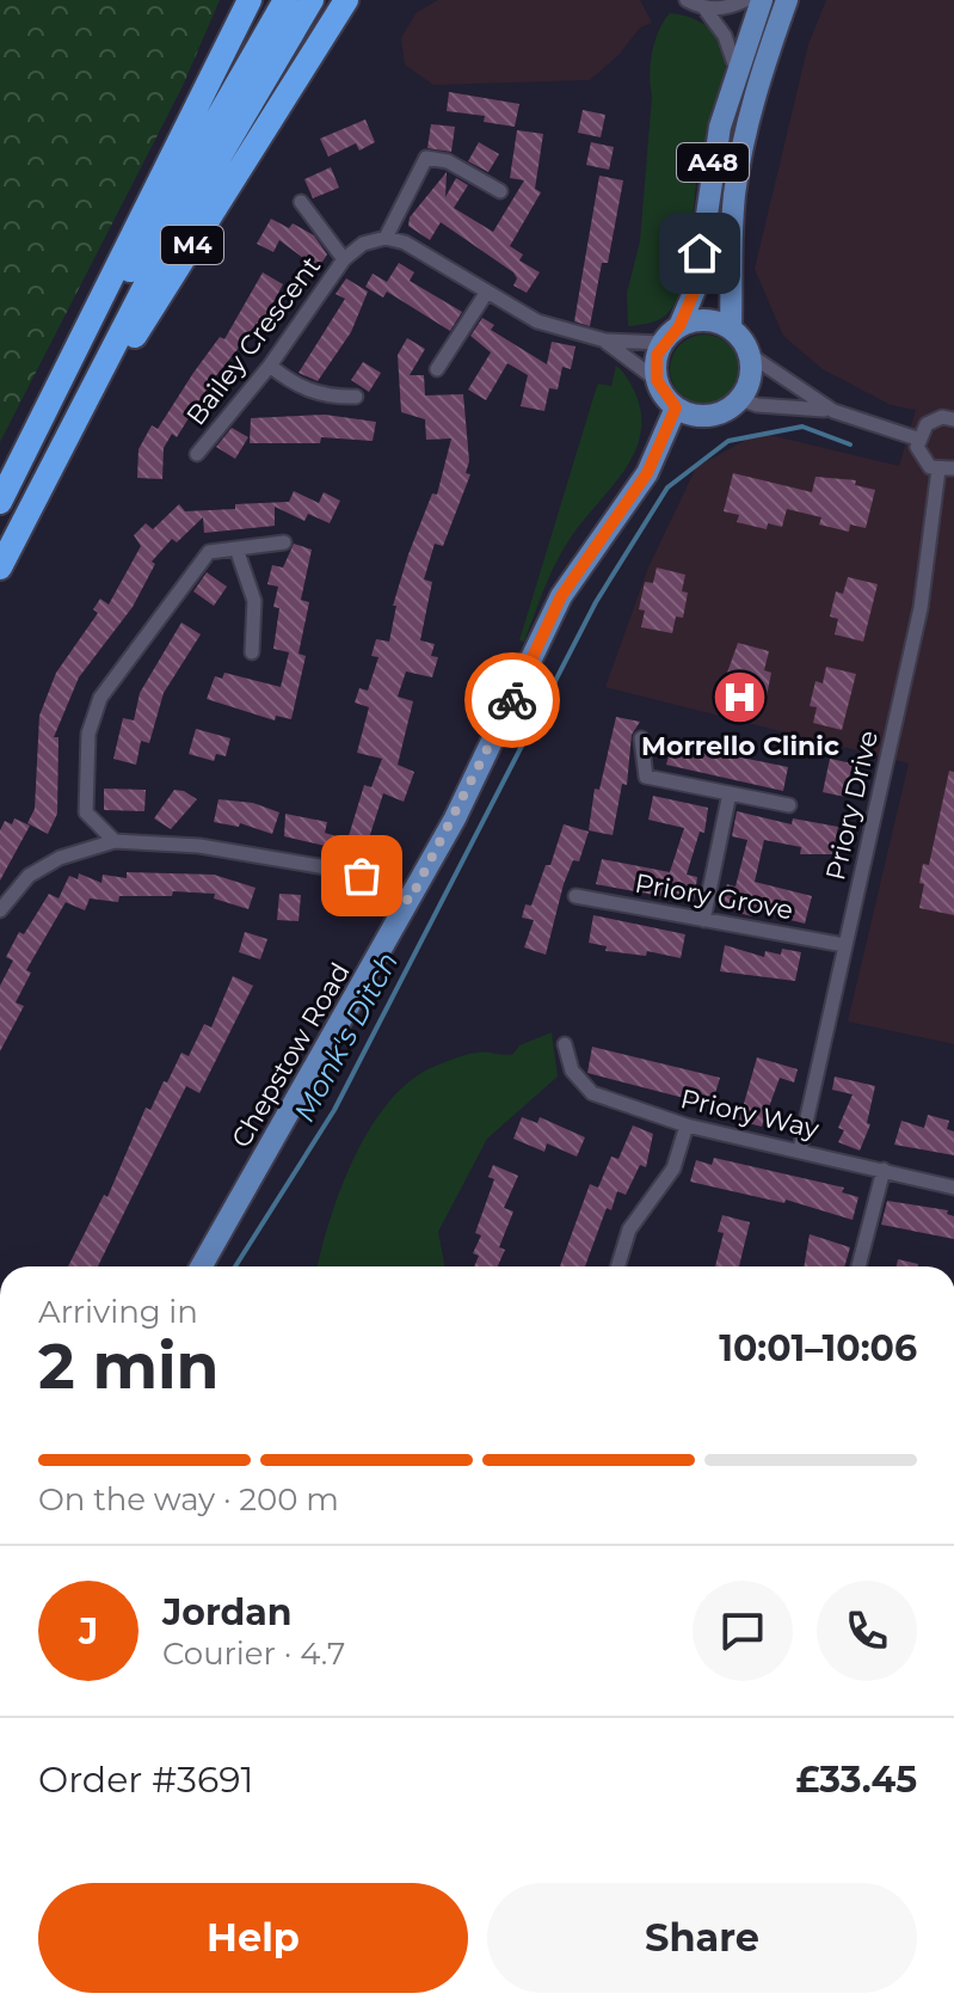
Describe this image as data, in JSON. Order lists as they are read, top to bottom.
{
  "streets": {
    "highway": ["M4"],
    "main road": ["A48", "Chepstow Road"],
    "street": [
      "Bailey Crescent",
      "Priory Drive",
      "Priory Grove",
      "Priory Way"
    ]
  },
  "crossings": [
    ["A48", "Chepstow Road"],
    ["Priory Drive", "Priory Grove"],
    ["Priory Drive", "Priory Way"]
  ],
  "water": ["Monk's Ditch"],
  "places": {
    "hospital": ["Morrello Clinic"]
  },
  "page": {
    "heading": ["2 min", "Arriving in", "10:01–10:06"],
    "panel": [
      "Jordan",
      "Courier · 4.7",
      "Order #3691",
      "£33.45"
    ],
    "bar": "On the way · 200 m",
    "round": "J",
    "buttons": ["Help", "Share"]
  }
}
